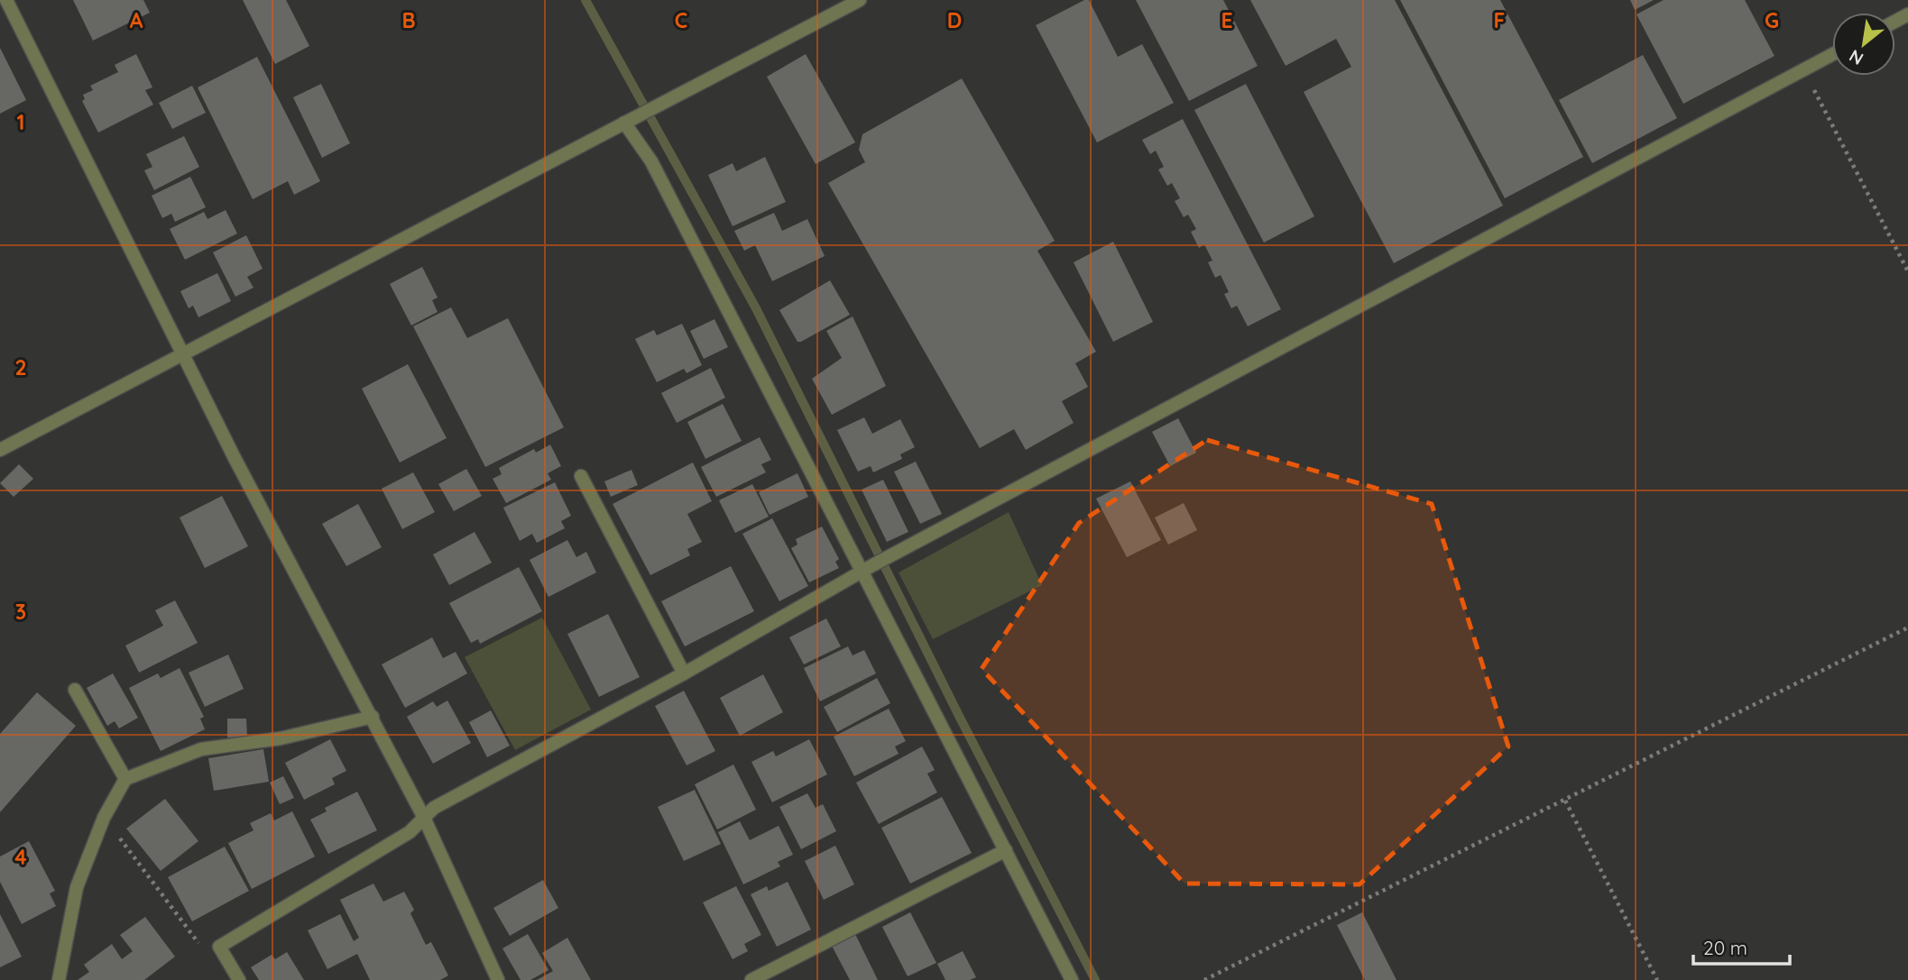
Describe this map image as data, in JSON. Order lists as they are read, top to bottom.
{
  "scale_bar": "20 m",
  "north": "bottom left",
  "grid": {
    "columns": [
      "A",
      "B",
      "C",
      "D",
      "E",
      "F",
      "G"
    ],
    "rows": [
      "1",
      "2",
      "3",
      "4"
    ]
  }
}
